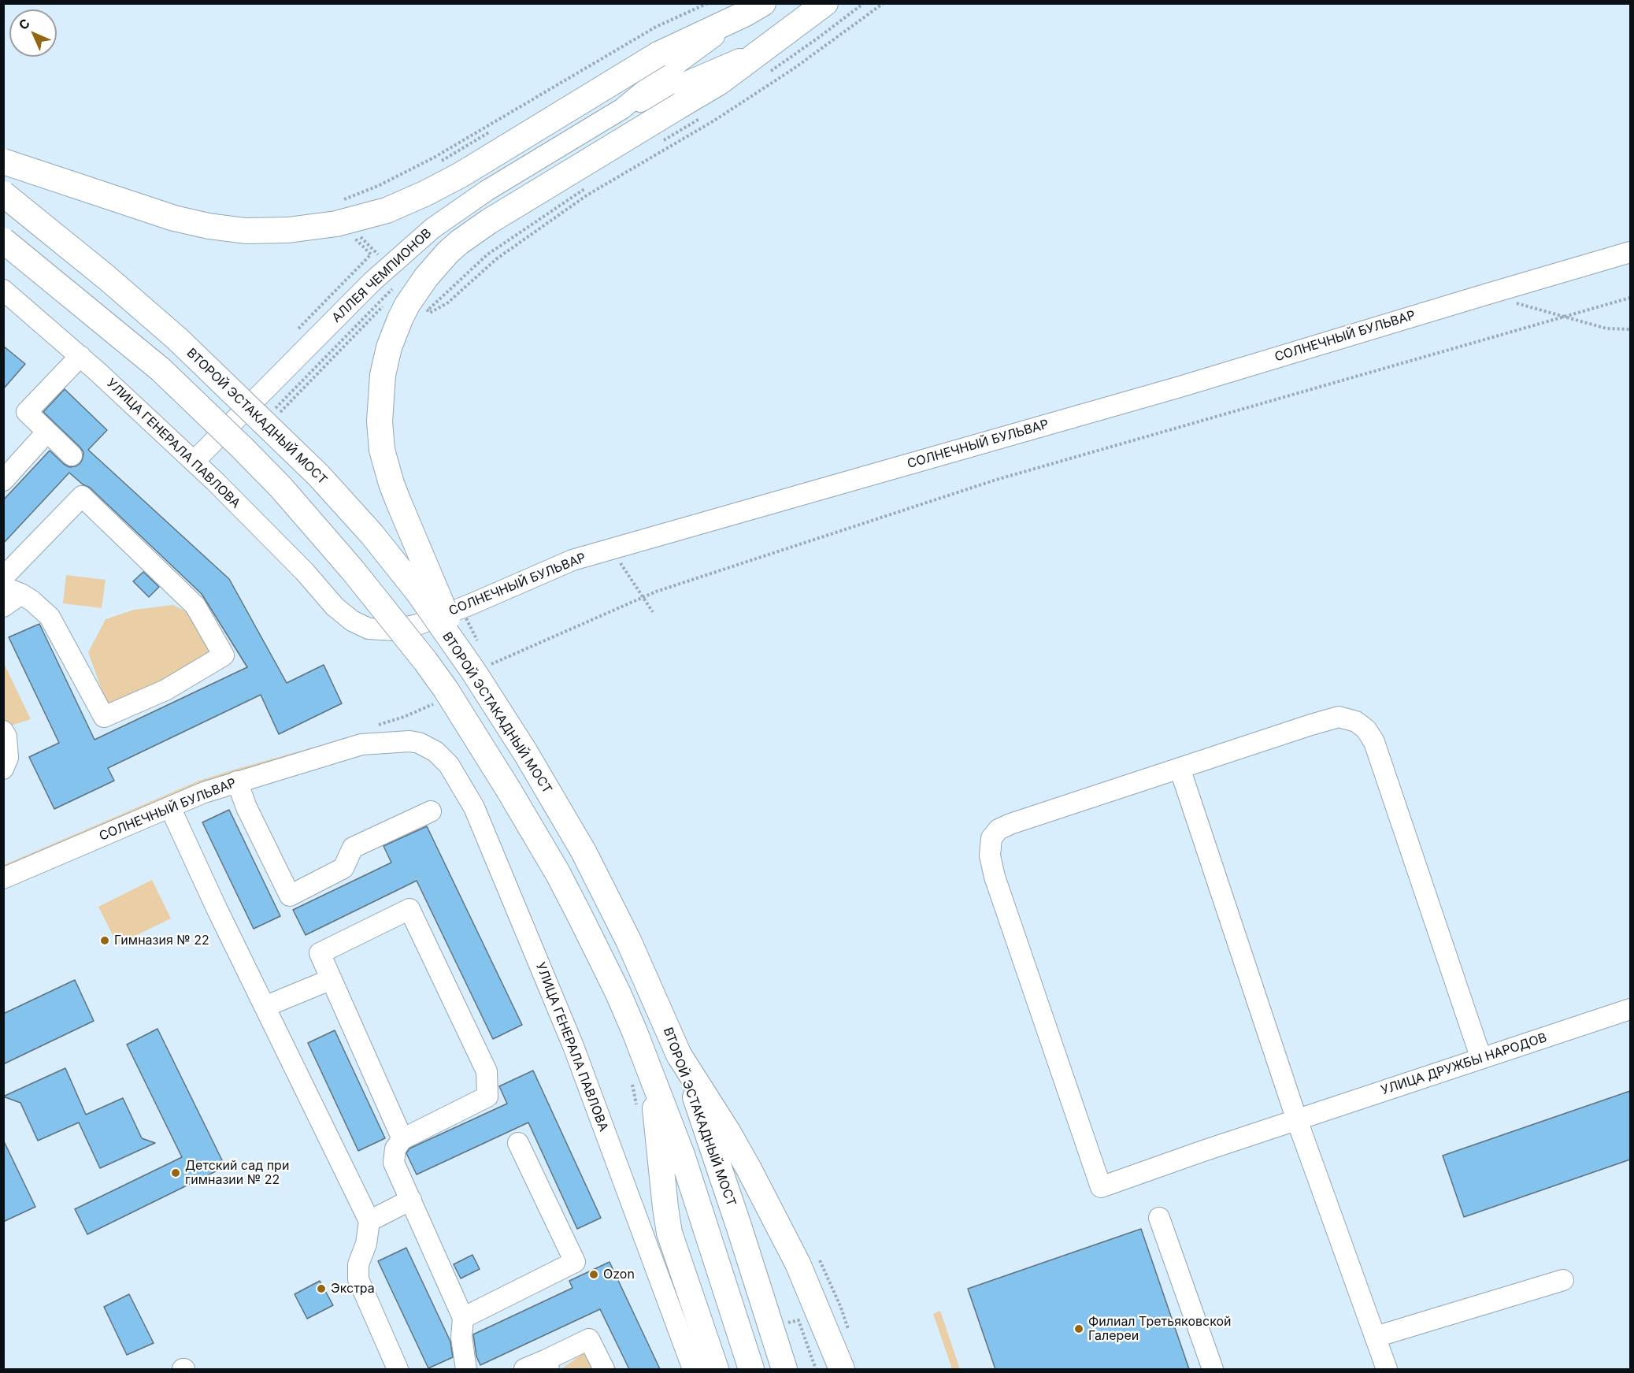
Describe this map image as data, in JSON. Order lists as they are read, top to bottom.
{
  "streets": {
    "main road": ["АЛЛЕЯ ЧЕМПИОНОВ", "ВТОРОЙ ЭСТАКАДНЫЙ МОСТ"],
    "street": ["СОЛНЕЧНЫЙ БУЛЬВАР", "УЛИЦА ГЕНЕРАЛА ПАВЛОВА", "УЛИЦА ДРУЖБЫ НАРОДОВ"]
  },
  "crossings": [
    ["АЛЛЕЯ ЧЕМПИОНОВ", "УЛИЦА ГЕНЕРАЛА ПАВЛОВА"],
    ["СОЛНЕЧНЫЙ БУЛЬВАР", "УЛИЦА ГЕНЕРАЛА ПАВЛОВА"]
  ],
  "places": [
    "Гимназия № 22",
    "Детский сад при гимназии № 22",
    "Ozon",
    "Экстра",
    "Филиал Третьяковской Галереи"
  ],
  "north": "top left"
}
